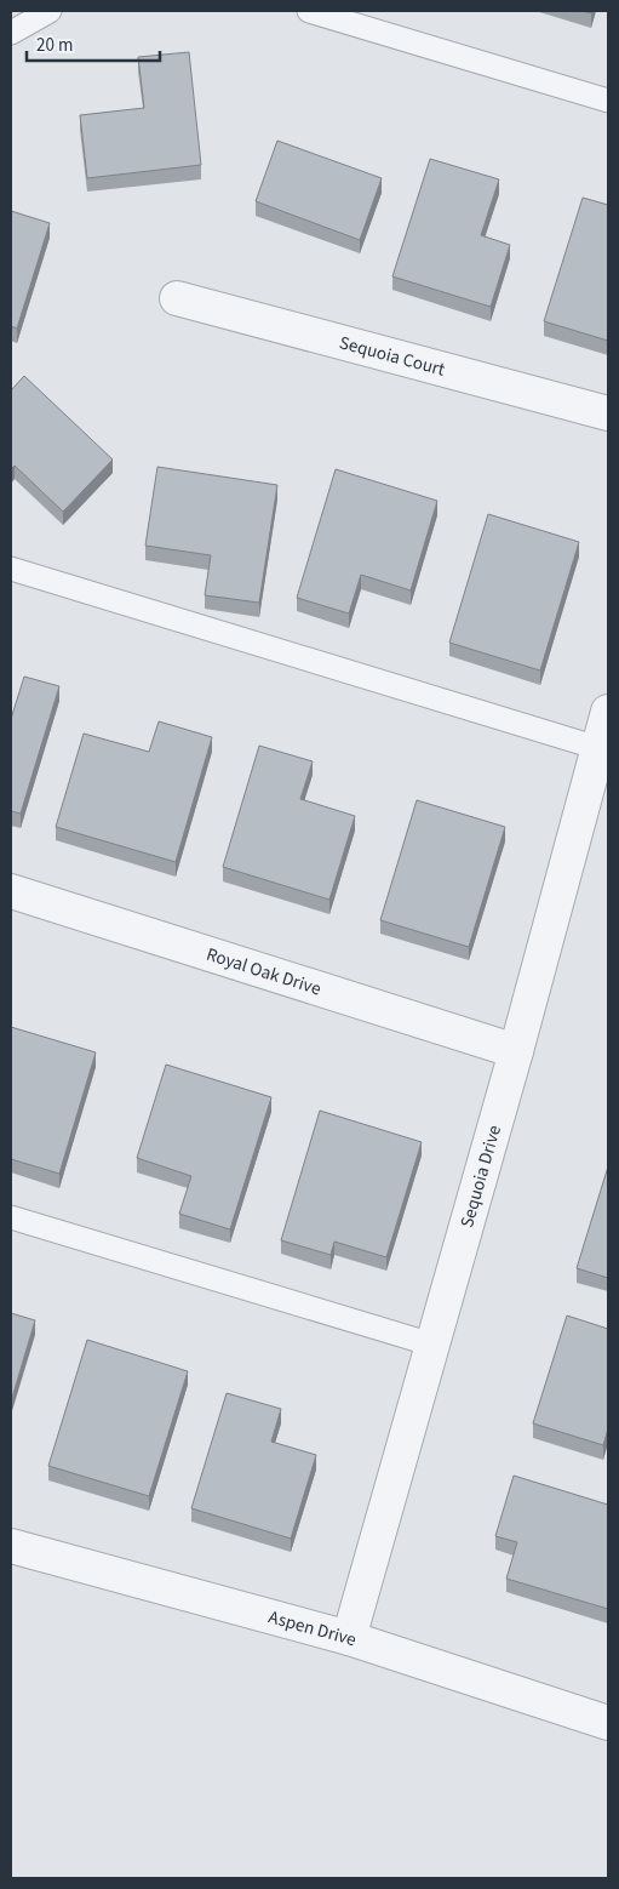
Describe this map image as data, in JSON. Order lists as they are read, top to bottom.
{
  "streets": {
    "street": [
      "Sequoia Court",
      "Royal Oak Drive",
      "Sequoia Drive",
      "Aspen Drive"
    ]
  },
  "crossings": [
    ["Royal Oak Drive", "Sequoia Drive"],
    ["Sequoia Drive", "Aspen Drive"]
  ],
  "scale_bar": "20 m"
}
